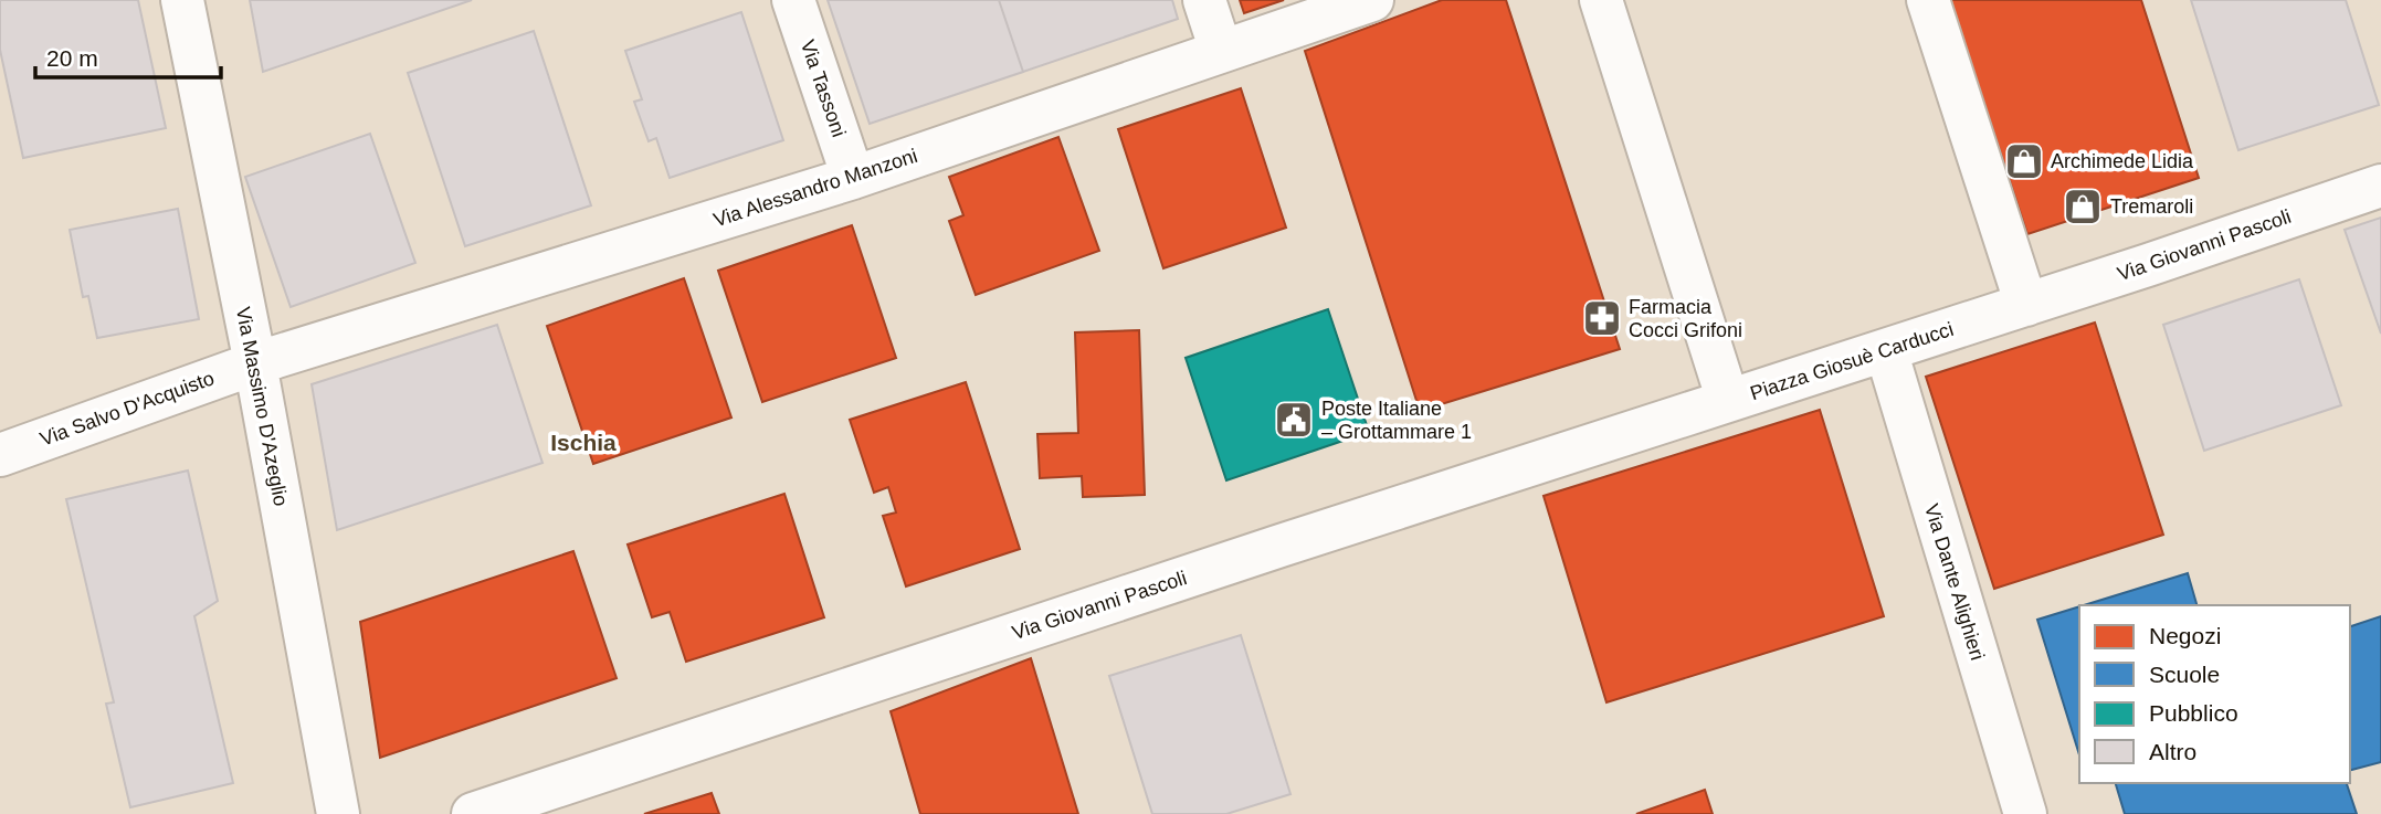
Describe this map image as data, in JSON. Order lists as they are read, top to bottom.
{
  "streets": {
    "street": [
      "Via Tassoni",
      "Via Alessandro Manzoni",
      "Via Giovanni Pascoli",
      "Piazza Giosuè Carducci",
      "Via Massimo D'Azeglio",
      "Via Salvo D'Acquisto",
      "Via Dante Alighieri"
    ]
  },
  "crossings": [
    ["Via Tassoni", "Via Alessandro Manzoni"],
    ["Via Alessandro Manzoni", "Via Massimo D'Azeglio"],
    ["Via Alessandro Manzoni", "Via Salvo D'Acquisto"],
    ["Via Giovanni Pascoli", "Piazza Giosuè Carducci"],
    ["Piazza Giosuè Carducci", "Via Dante Alighieri"],
    ["Via Massimo D'Azeglio", "Via Salvo D'Acquisto"]
  ],
  "districts": ["Ischia"],
  "places": {
    "shop": ["Archimede Lidia", "Tremaroli"],
    "pharmacy": ["Farmacia Cocci Grifoni"],
    "public building": ["Poste Italiane – Grottammare 1"]
  },
  "legend": [
    "Negozi",
    "Scuole",
    "Pubblico",
    "Altro"
  ],
  "scale_bar": "20 m"
}
